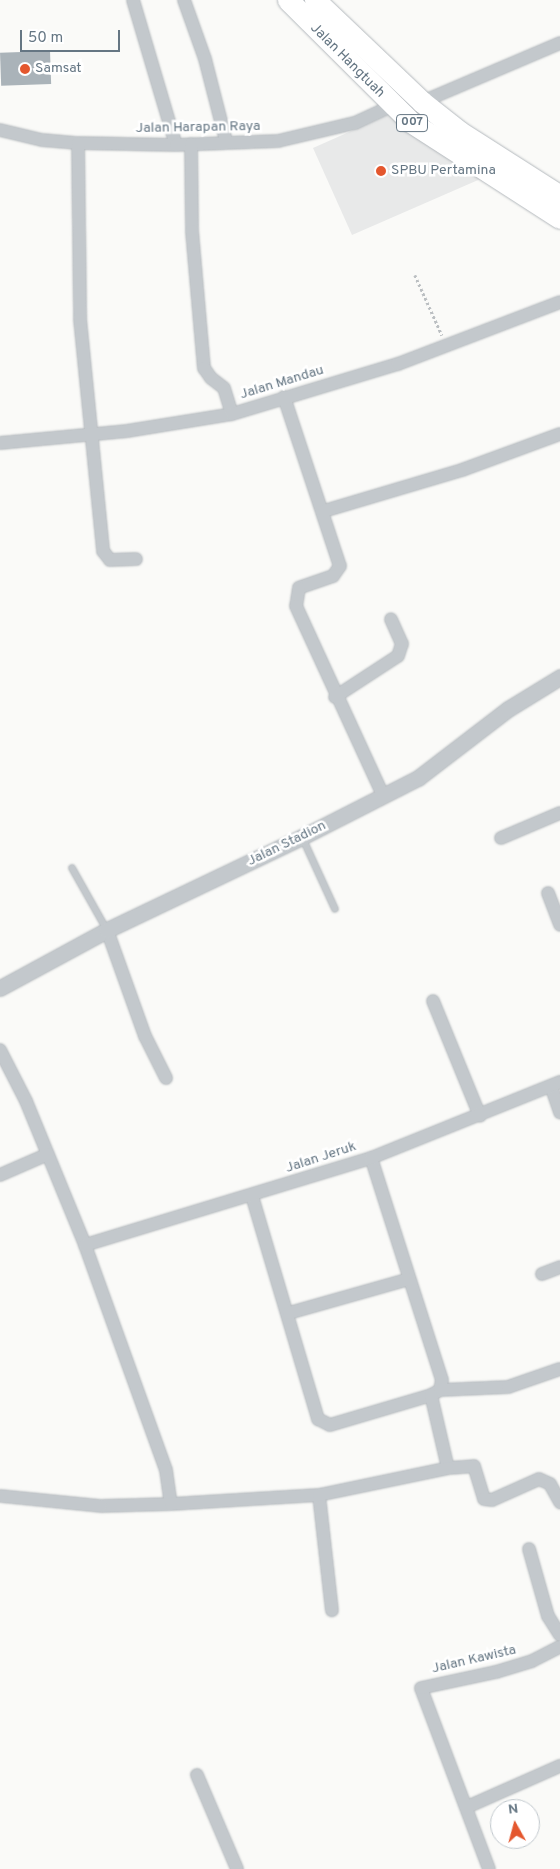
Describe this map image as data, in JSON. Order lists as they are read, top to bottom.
{
  "streets": {
    "highway": ["Jalan Hangtuah", "007"],
    "street": [
      "Jalan Harapan Raya",
      "Jalan Mandau",
      "Jalan Stadion",
      "Jalan Jeruk",
      "Jalan Kawista"
    ]
  },
  "crossings": [
    ["Jalan Hangtuah", "Jalan Harapan Raya"]
  ],
  "places": ["Samsat", "SPBU Pertamina"],
  "scale_bar": "50 m",
  "north": "top"
}
